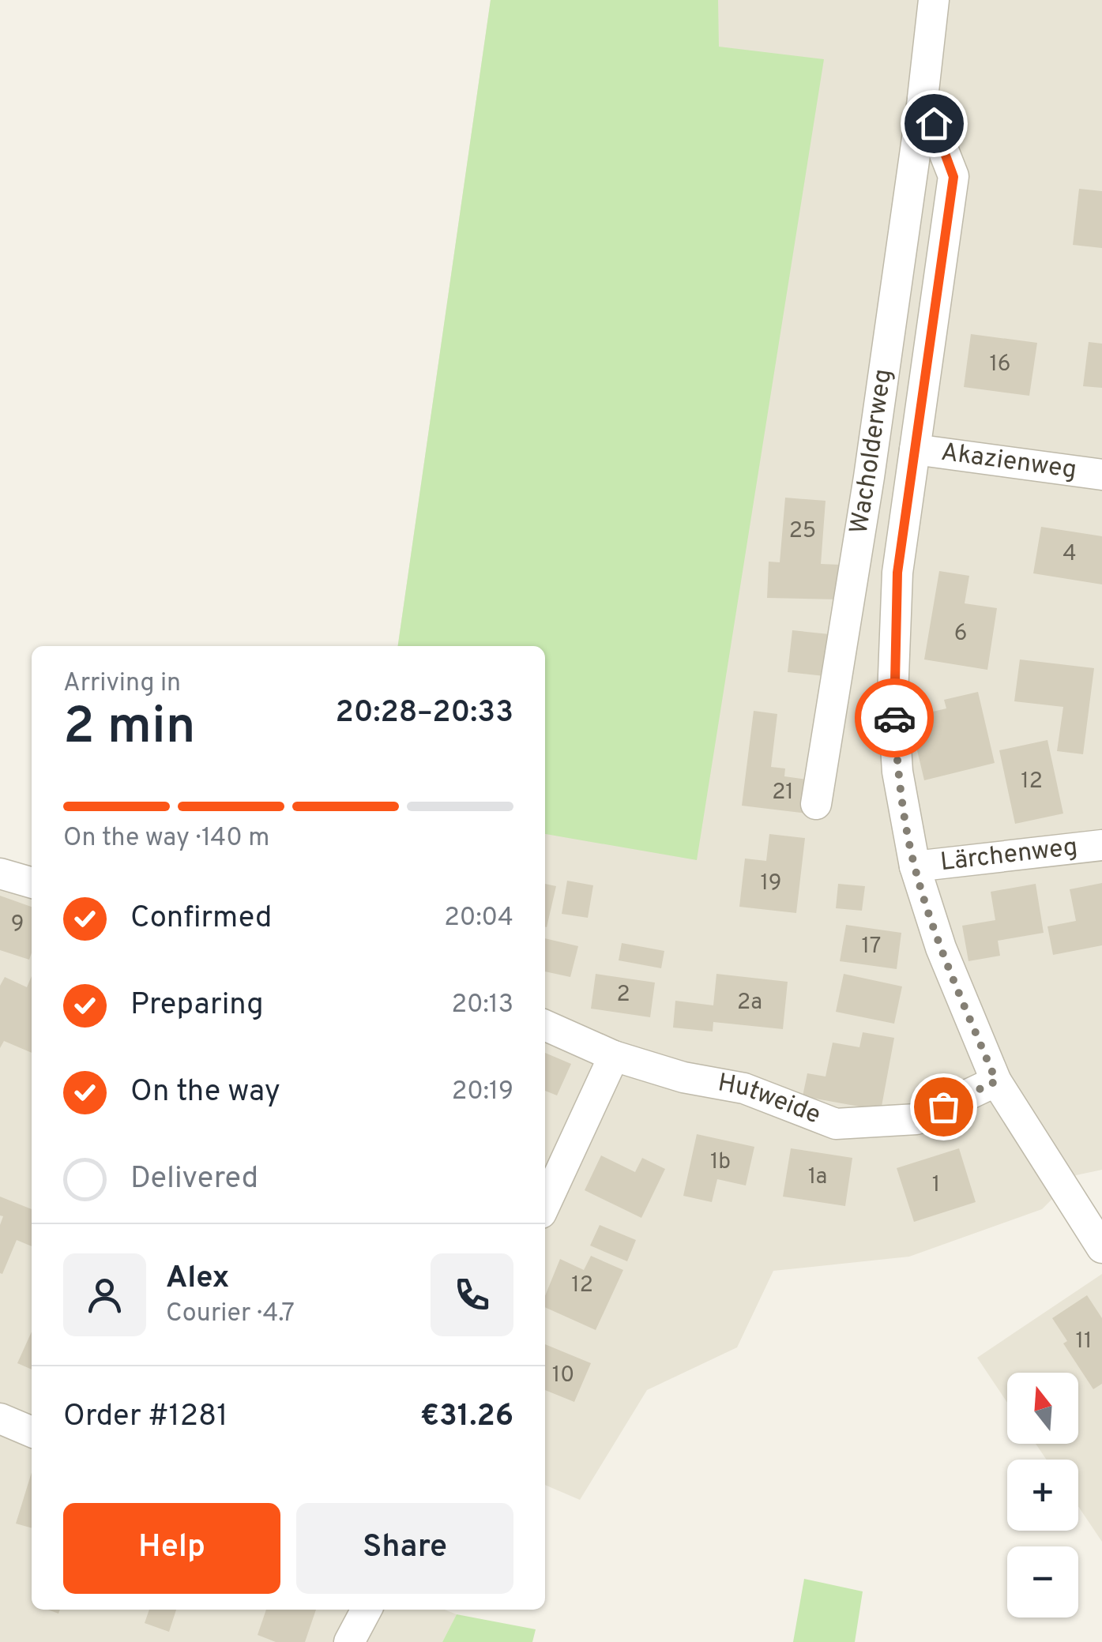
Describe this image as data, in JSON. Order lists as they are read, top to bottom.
{
  "streets": {
    "street": [
      "Wacholderweg",
      "Akazienweg",
      "Lärchenweg",
      "Hutweide"
    ]
  },
  "crossings": [
    ["Wacholderweg", "Akazienweg"],
    ["Wacholderweg", "Lärchenweg"],
    ["Wacholderweg", "Hutweide"]
  ],
  "house_numbers": [
    "16",
    "25",
    "4",
    "6",
    "12",
    "21",
    "19",
    "9",
    "17",
    "2",
    "2a",
    "1b",
    "1a",
    "1",
    "12",
    "11",
    "10"
  ],
  "north": "top",
  "page": {
    "heading": ["2 min", "Arriving in", "20:28–20:33"],
    "panel": [
      "Alex",
      "Courier · 4.7",
      "Order #1281",
      "€31.26"
    ],
    "bar": "On the way · 140 m",
    "list": [
      ["Confirmed", "20:04"],
      ["Preparing", "20:13"],
      ["On the way", "20:19"],
      "Delivered"
    ],
    "map_buttons": ["+", "−"],
    "buttons": ["Help", "Share"]
  }
}
